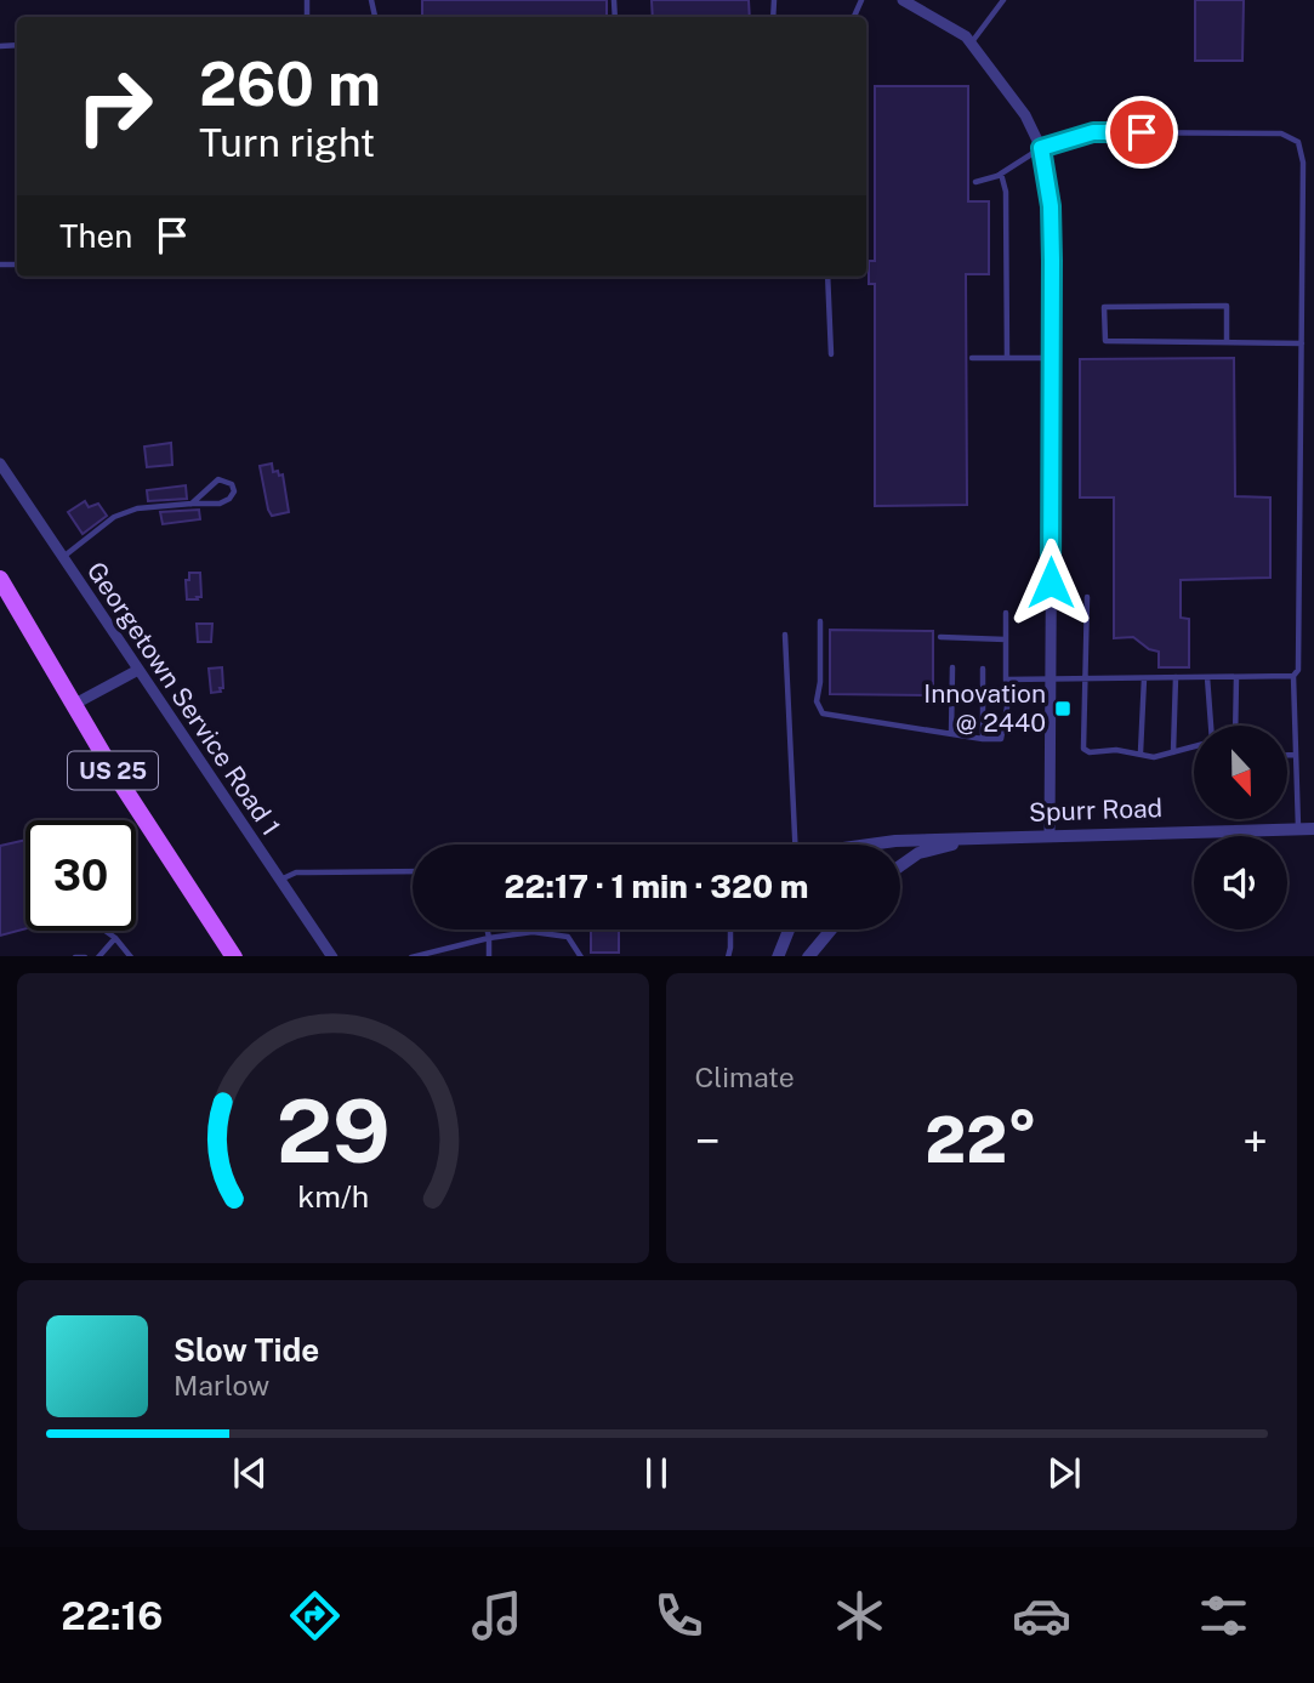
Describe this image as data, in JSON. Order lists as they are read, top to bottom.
{
  "streets": {
    "main road": ["US 25"],
    "street": ["Georgetown Service Road 1", "Spurr Road"]
  },
  "places": {
    "transit": ["Innovation @ 2440"]
  },
  "north": "bottom",
  "page": {
    "turn": ["260 m", "Turn right"],
    "then": "Then",
    "limit": "30",
    "trip": "22:17 · 1 min · 320 m",
    "tile": "Climate",
    "heat": ["−", "22°", "+"],
    "song": ["Slow Tide", "Marlow"],
    "tabs": "22:16",
    "gauge": ["29", "km/h"]
  }
}
